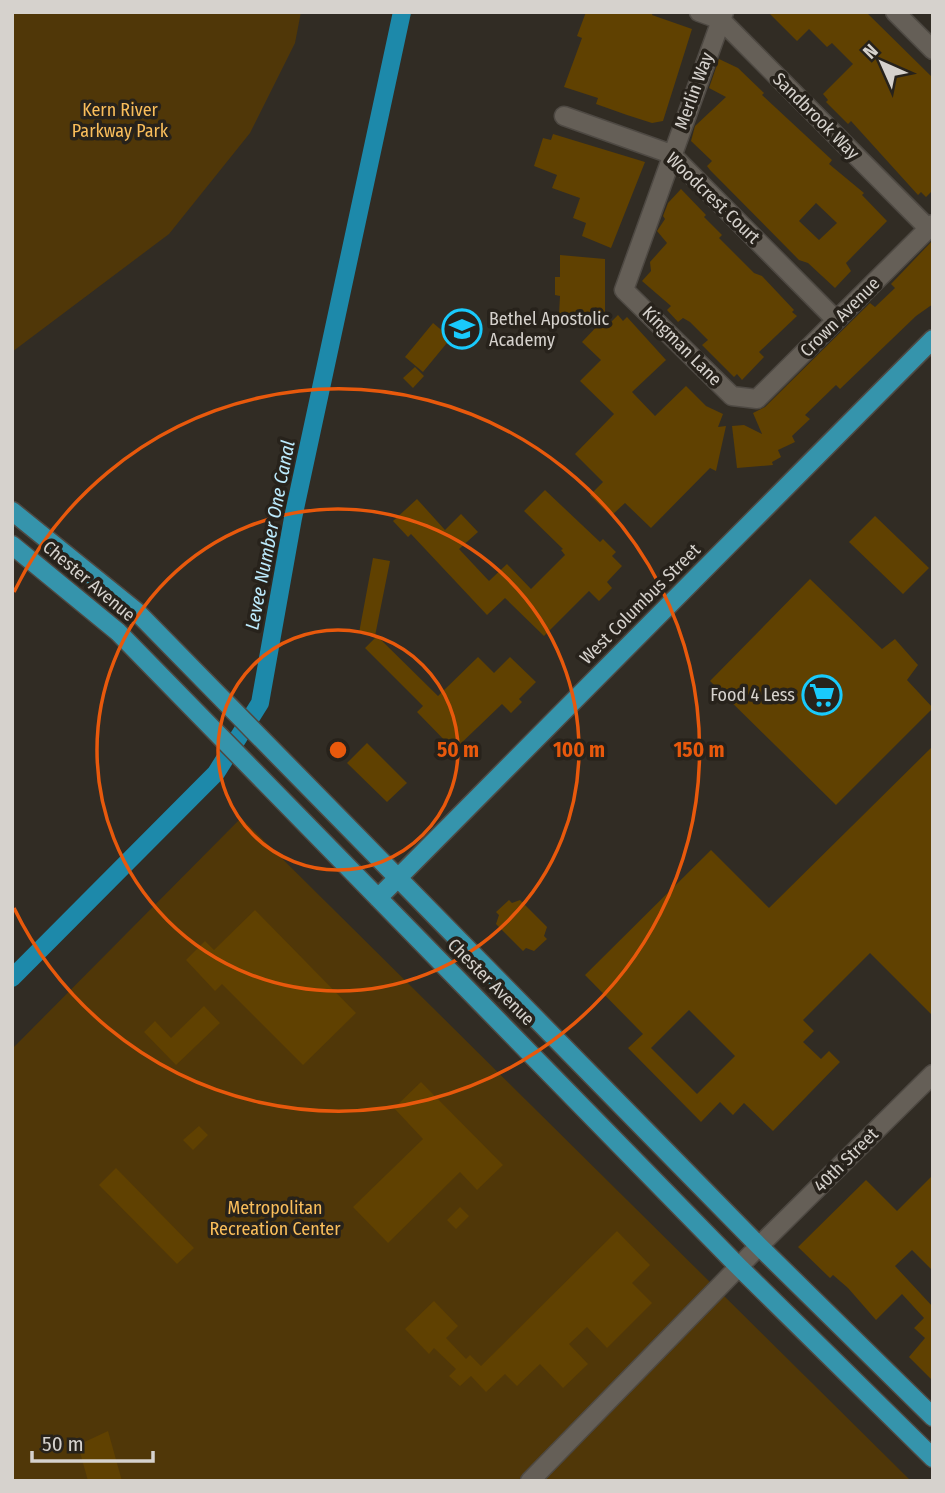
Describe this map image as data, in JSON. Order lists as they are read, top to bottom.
{
  "streets": {
    "main road": ["Chester Avenue", "West Columbus Street"],
    "street": [
      "Merlin Way",
      "Sandbrook Way",
      "Woodcrest Court",
      "Crown Avenue",
      "Kingman Lane",
      "40th Street"
    ]
  },
  "crossings": [
    ["Merlin Way", "Sandbrook Way"],
    ["Merlin Way", "Woodcrest Court"],
    ["Merlin Way", "Kingman Lane"],
    ["Sandbrook Way", "Crown Avenue"],
    ["Woodcrest Court", "Crown Avenue"],
    ["Crown Avenue", "Kingman Lane"],
    ["Chester Avenue", "West Columbus Street"],
    ["Chester Avenue", "40th Street"]
  ],
  "water": ["Levee Number One Canal"],
  "parks": ["Kern River Parkway Park", "Metropolitan Recreation Center"],
  "places": {
    "school or university": ["Bethel Apostolic Academy"],
    "supermarket": ["Food 4 Less"]
  },
  "scale_bar": "50 m",
  "north": "top left",
  "rings": ["50 m", "100 m", "150 m"]
}
